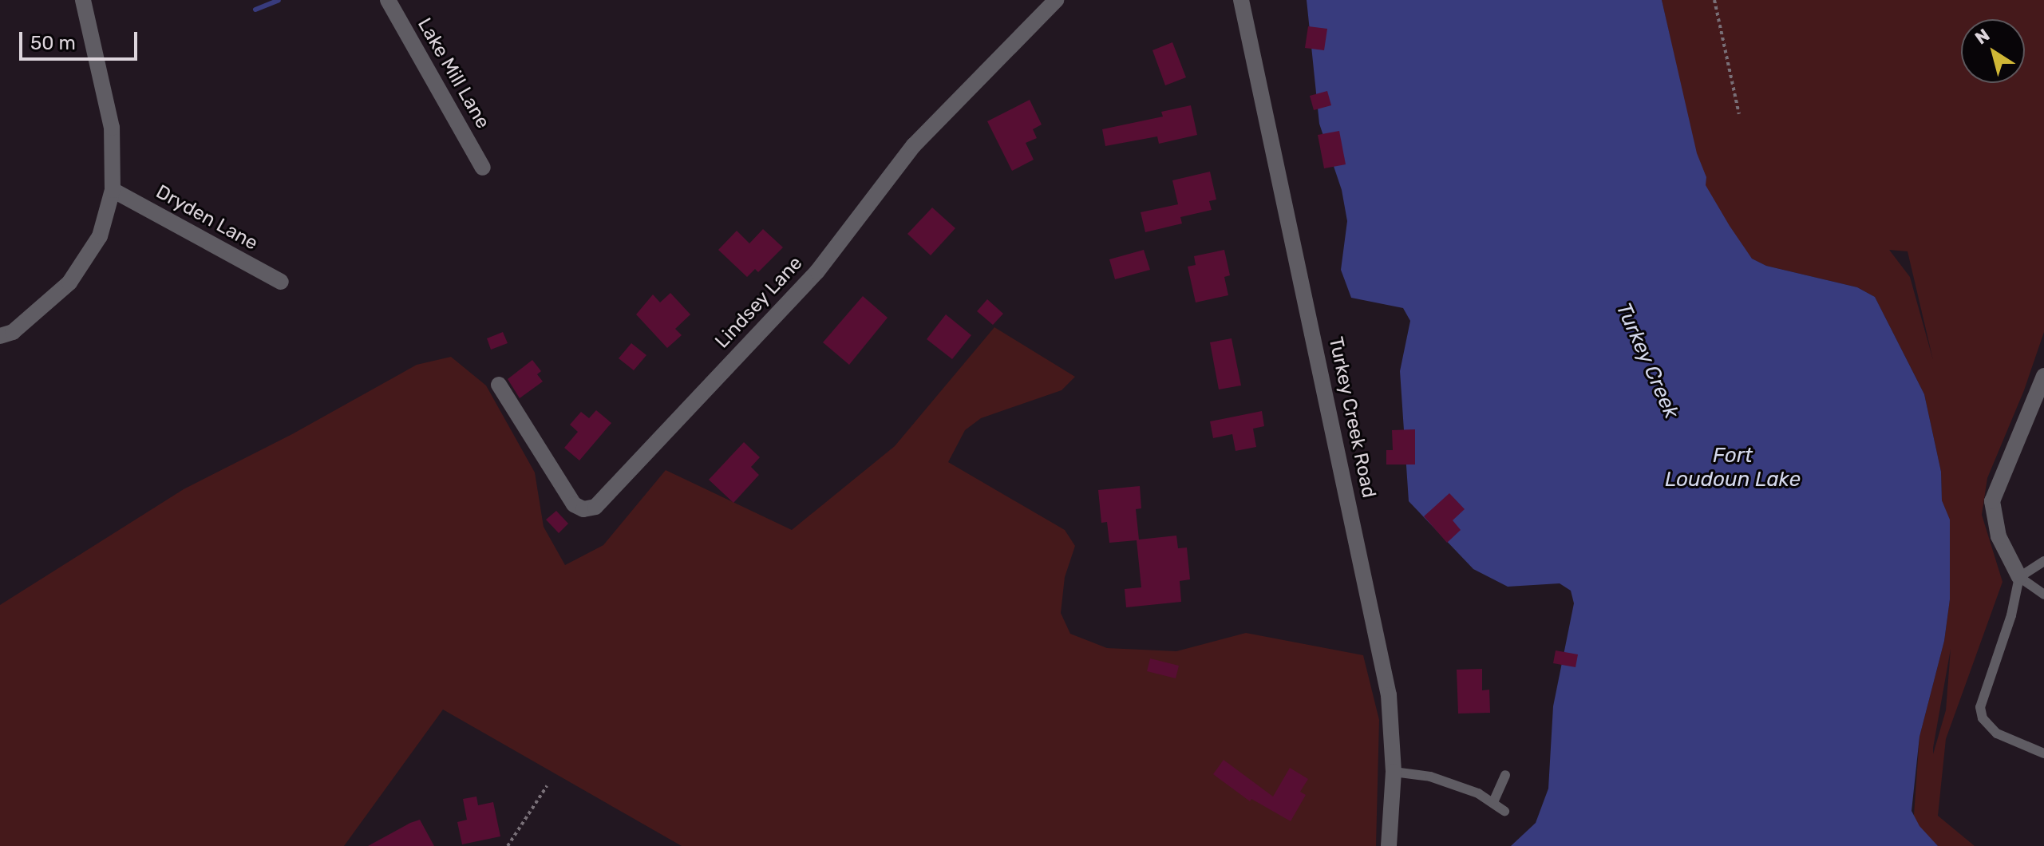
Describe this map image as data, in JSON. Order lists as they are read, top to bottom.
{
  "streets": {
    "street": [
      "Lake Mill Lane",
      "Dryden Lane",
      "Lindsey Lane",
      "Turkey Creek Road"
    ]
  },
  "water": ["Turkey Creek", "Fort Loudoun Lake"],
  "scale_bar": "50 m",
  "north": "top left"
}
